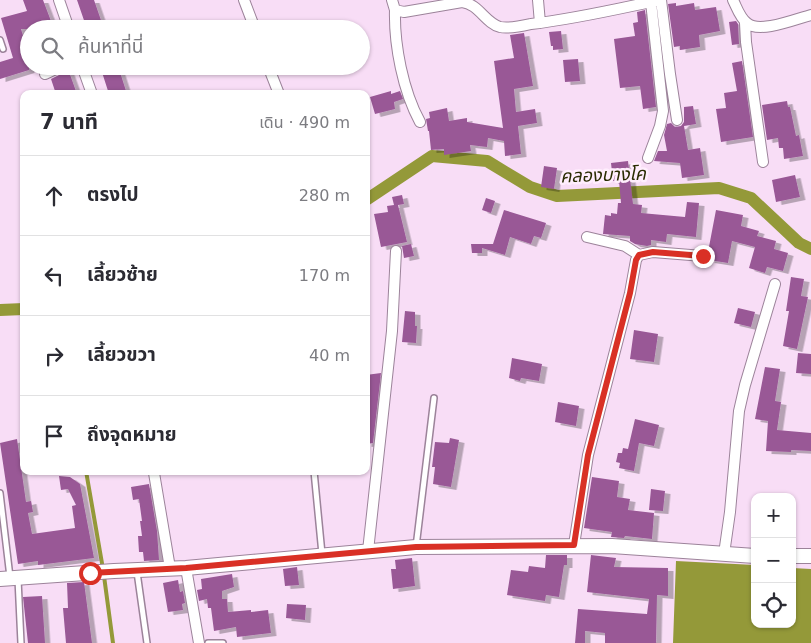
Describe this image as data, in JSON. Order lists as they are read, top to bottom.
{
  "water": ["คลองบางโค"],
  "page": {
    "search": "ค้นหาที่นี่",
    "heading": ["7 นาที", "เดิน · 490 m"],
    "list": [
      ["ตรงไป", "280 m"],
      ["เลี้ยวซ้าย", "170 m"],
      ["เลี้ยวขวา", "40 m"],
      "ถึงจุดหมาย"
    ],
    "map_buttons": ["+", "−"]
  }
}
